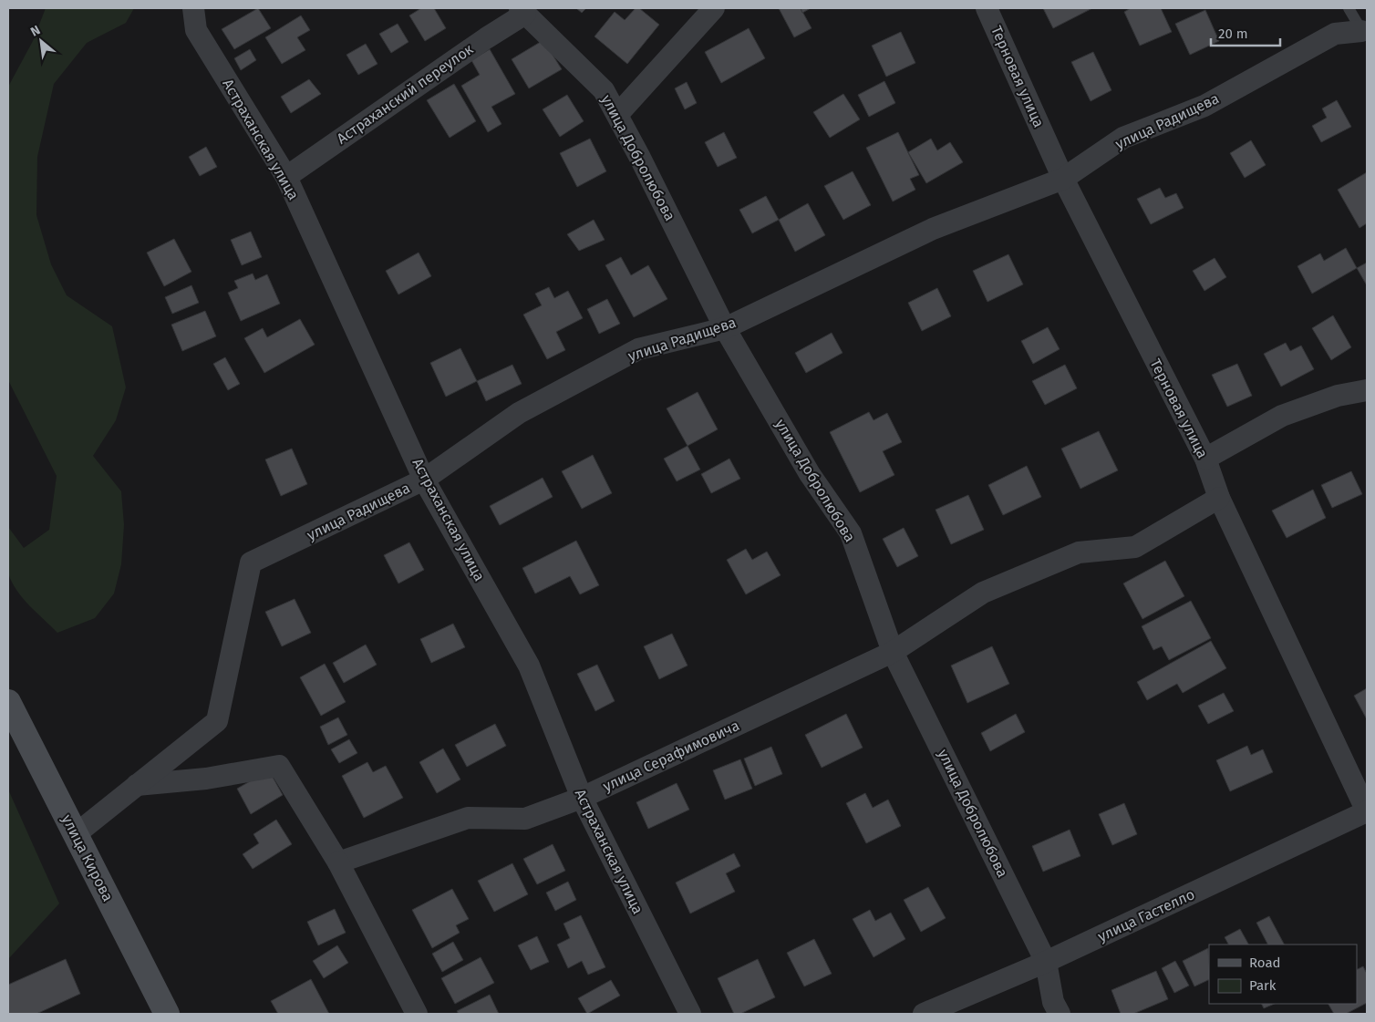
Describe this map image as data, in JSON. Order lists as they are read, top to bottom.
{
  "streets": {
    "main road": ["улица Кирова"],
    "street": [
      "Терновая улица",
      "Астраханский переулок",
      "улица Радищева",
      "Астраханская улица",
      "улица Добролюбова",
      "улица Серафимовича",
      "улица Гастелло"
    ]
  },
  "crossings": [
    ["Терновая улица", "улица Радищева"],
    ["Терновая улица", "улица Серафимовича"],
    ["Терновая улица", "улица Гастелло"],
    ["Астраханский переулок", "Астраханская улица"],
    ["Астраханский переулок", "улица Добролюбова"],
    ["улица Радищева", "Астраханская улица"],
    ["улица Радищева", "улица Добролюбова"],
    ["улица Радищева", "улица Кирова"],
    ["Астраханская улица", "улица Серафимовича"],
    ["улица Добролюбова", "улица Серафимовича"],
    ["улица Добролюбова", "улица Гастелло"]
  ],
  "legend": ["Road", "Park"],
  "scale_bar": "20 m",
  "north": "top left"
}
